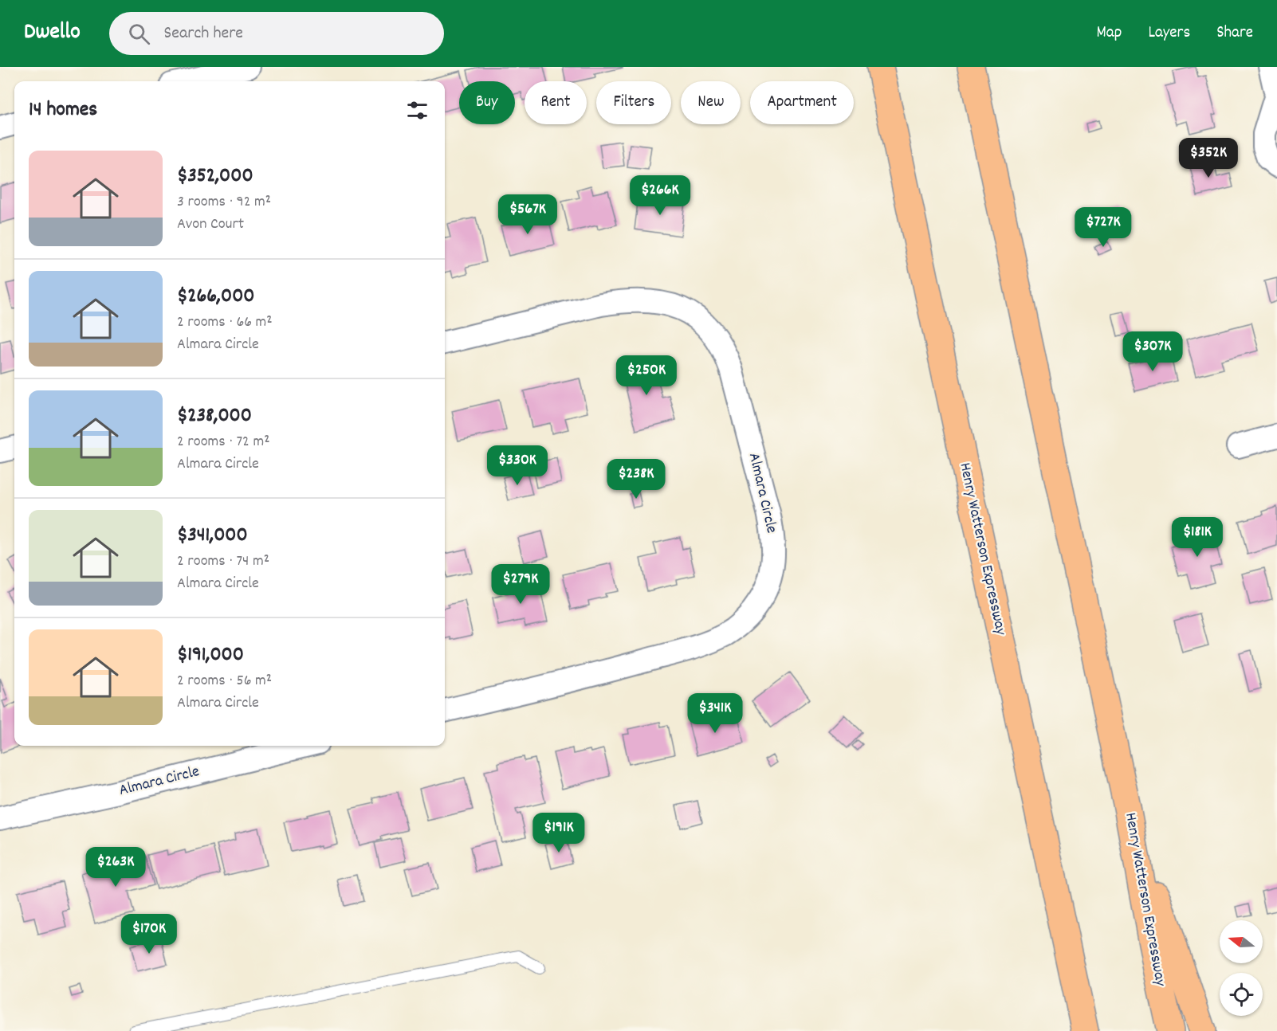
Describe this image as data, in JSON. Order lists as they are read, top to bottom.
{
  "streets": {
    "highway": ["Henry Watterson Expressway"],
    "street": ["Almara Circle"]
  },
  "north": "left",
  "page": {
    "header": "Dwello",
    "search": "Search here",
    "nav": ["Map", "Layers", "Share"],
    "chip": [
      "Buy",
      "Rent",
      "Filters",
      "New",
      "Apartment"
    ],
    "heading": "14 homes",
    "price": [
      "$352K",
      "$266K",
      "$567K",
      "$727K",
      "$307K",
      "$250K",
      "$330K",
      "$238K",
      "$181K",
      "$279K",
      "$341K",
      "$191K",
      "$263K",
      "$170K"
    ],
    "list": [
      {
        "name": "$352,000",
        "note": "3 rooms · 92 m² · Avon Court"
      },
      {
        "name": "$266,000",
        "note": "2 rooms · 66 m² · Almara Circle"
      },
      {
        "name": "$238,000",
        "note": "2 rooms · 72 m² · Almara Circle"
      },
      {
        "name": "$341,000",
        "note": "2 rooms · 74 m² · Almara Circle"
      },
      {
        "name": "$191,000",
        "note": "2 rooms · 56 m² · Almara Circle"
      }
    ]
  }
}
